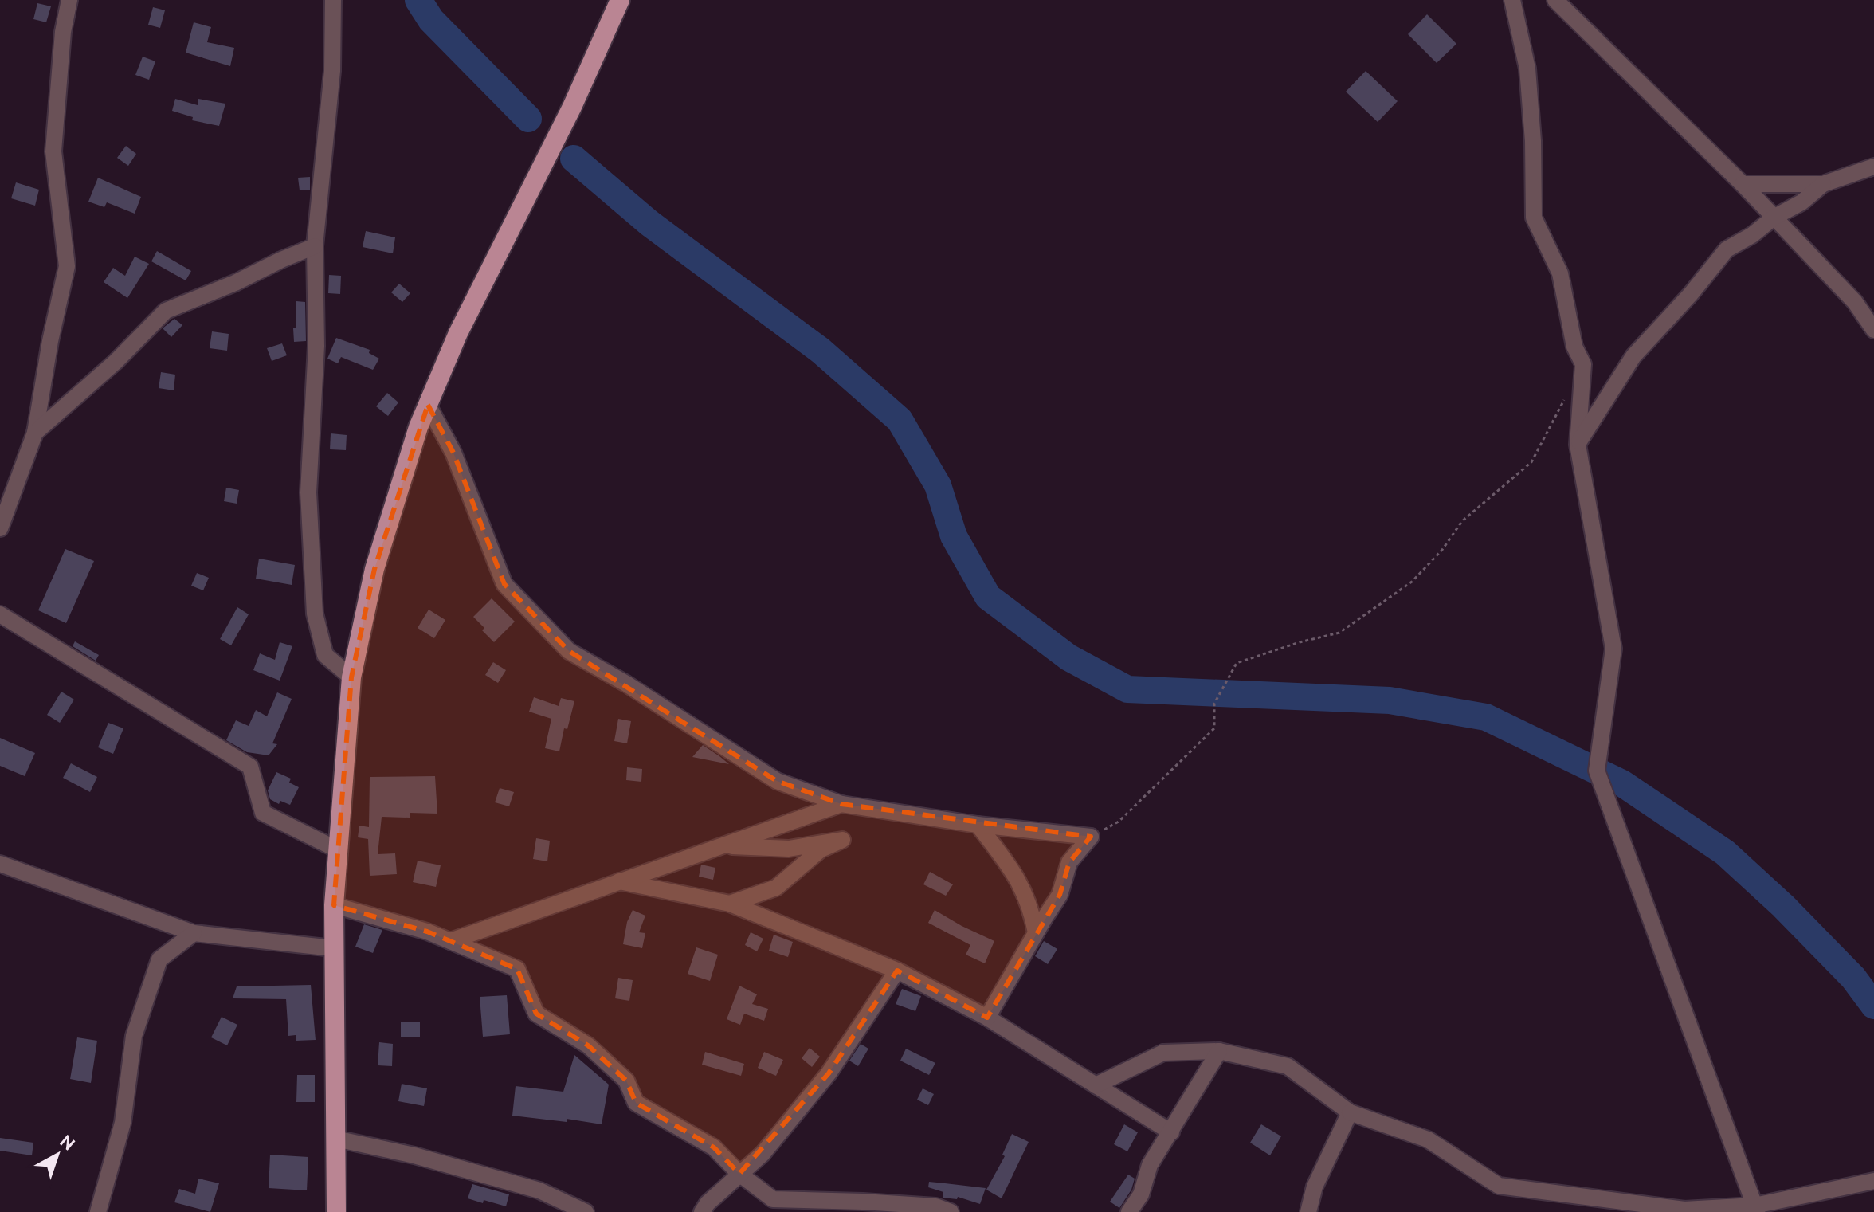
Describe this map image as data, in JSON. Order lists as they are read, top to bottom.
{
  "north": "top right"
}
